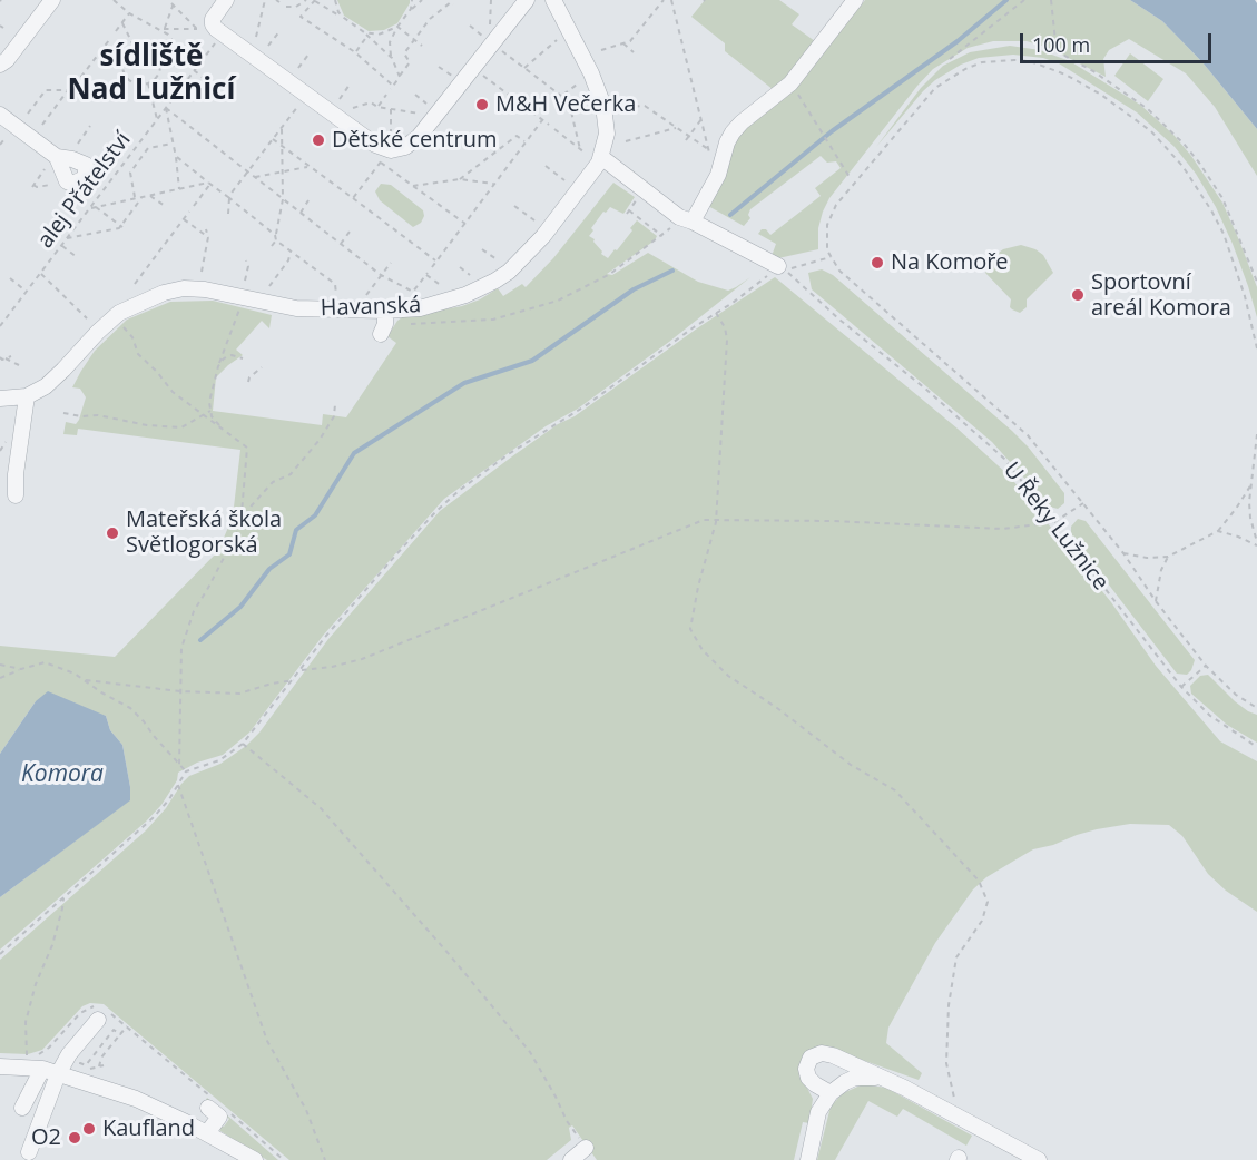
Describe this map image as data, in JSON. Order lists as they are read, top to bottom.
{
  "streets": {
    "street": ["Havanská"],
    "path": ["alej Přátelství", "U Řeky Lužnice"]
  },
  "districts": ["sídliště Nad Lužnicí"],
  "water": ["Komora"],
  "places": [
    "M&H Večerka",
    "Dětské centrum",
    "Na Komoře",
    "Sportovní areál Komora",
    "Mateřská škola Světlogorská",
    "Kaufland",
    "O2"
  ],
  "scale_bar": "100 m"
}
